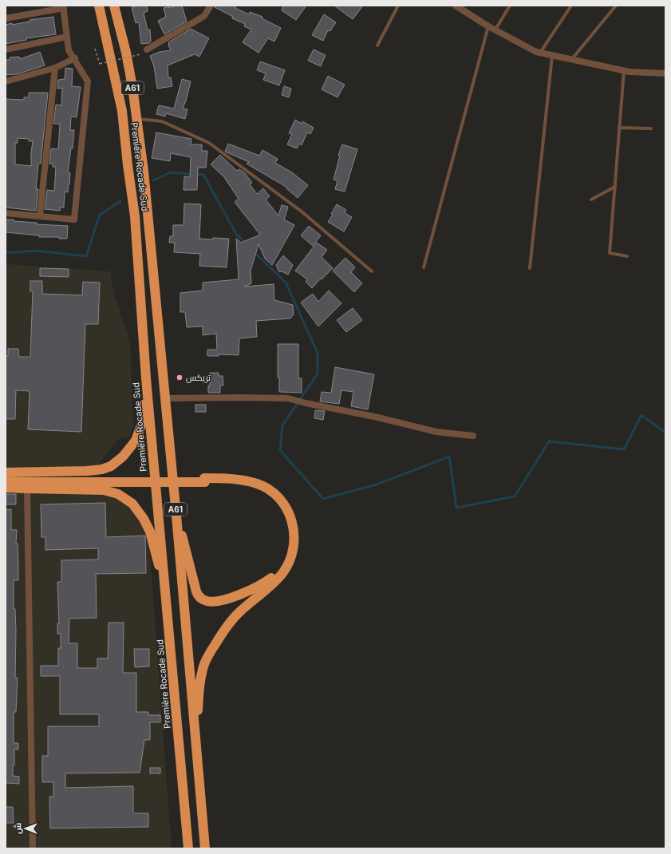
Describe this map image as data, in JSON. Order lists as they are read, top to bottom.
{
  "streets": {
    "highway": ["A61", "Première Rocade Sud"]
  },
  "places": ["تريكس"],
  "north": "left"
}
